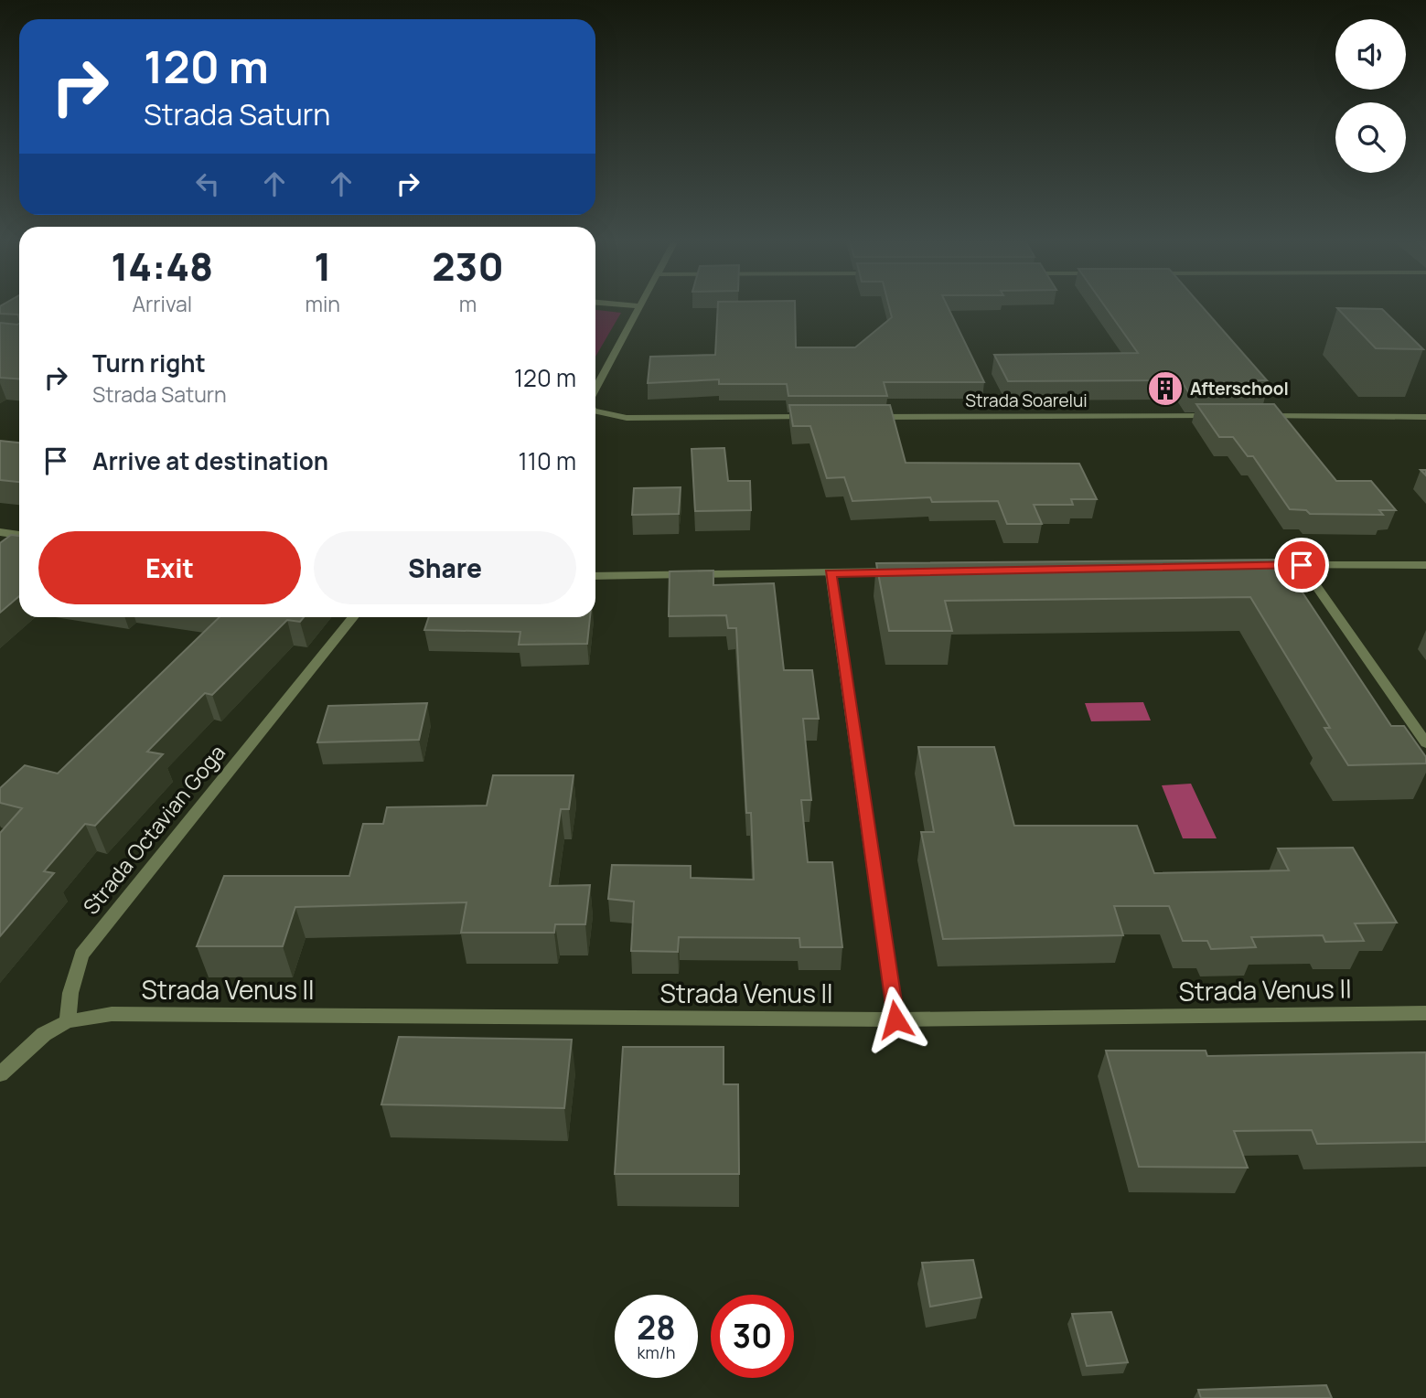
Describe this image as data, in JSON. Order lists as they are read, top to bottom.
{
  "streets": {
    "street": ["Strada Soarelui", "Strada Octavian Goga", "Strada Venus II"]
  },
  "crossings": [
    ["Strada Octavian Goga", "Strada Venus II"]
  ],
  "places": {
    "building": ["Afterschool"]
  },
  "page": {
    "turn": ["120 m", "Strada Saturn"],
    "eta": [
      "14:48",
      "Arrival",
      "1",
      "min",
      "230",
      "m"
    ],
    "list": [
      {
        "name": "Turn right",
        "note": "Strada Saturn",
        "value": "120 m"
      },
      {
        "name": "Arrive at destination",
        "value": "110 m"
      }
    ],
    "buttons": ["Exit", "Share"],
    "speed": "28 km/h",
    "limit": "30"
  }
}
